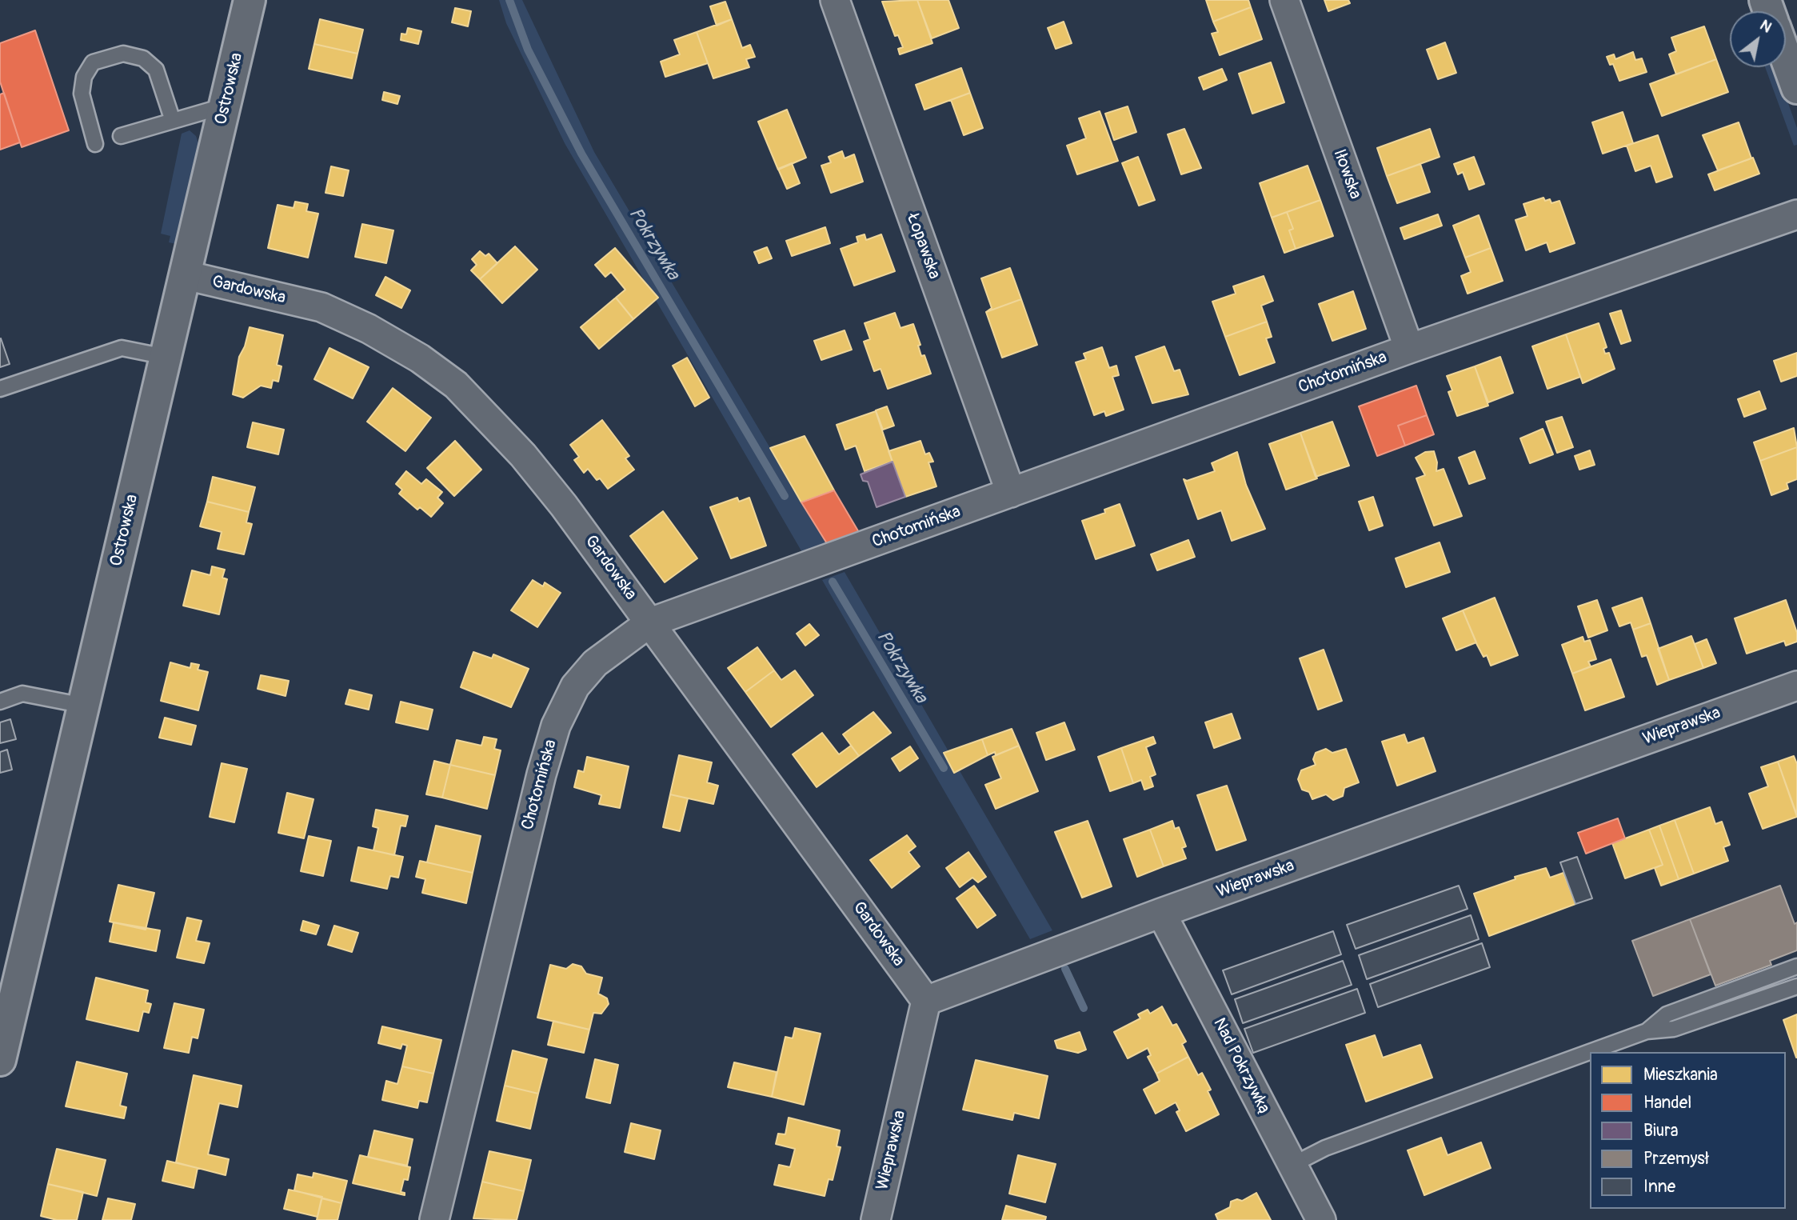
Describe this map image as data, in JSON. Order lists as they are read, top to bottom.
{
  "streets": {
    "street": [
      "Ostrowska",
      "Iłowska",
      "Łopawska",
      "Gardowska",
      "Chotomińska",
      "Wieprawska",
      "Nad Pokrzywką"
    ]
  },
  "crossings": [
    ["Ostrowska", "Gardowska"],
    ["Iłowska", "Chotomińska"],
    ["Łopawska", "Chotomińska"],
    ["Gardowska", "Chotomińska"],
    ["Gardowska", "Wieprawska"],
    ["Wieprawska", "Nad Pokrzywką"]
  ],
  "water": ["Pokrzywka"],
  "legend": [
    "Mieszkania",
    "Handel",
    "Biura",
    "Przemysł",
    "Inne"
  ],
  "north": "top right"
}
